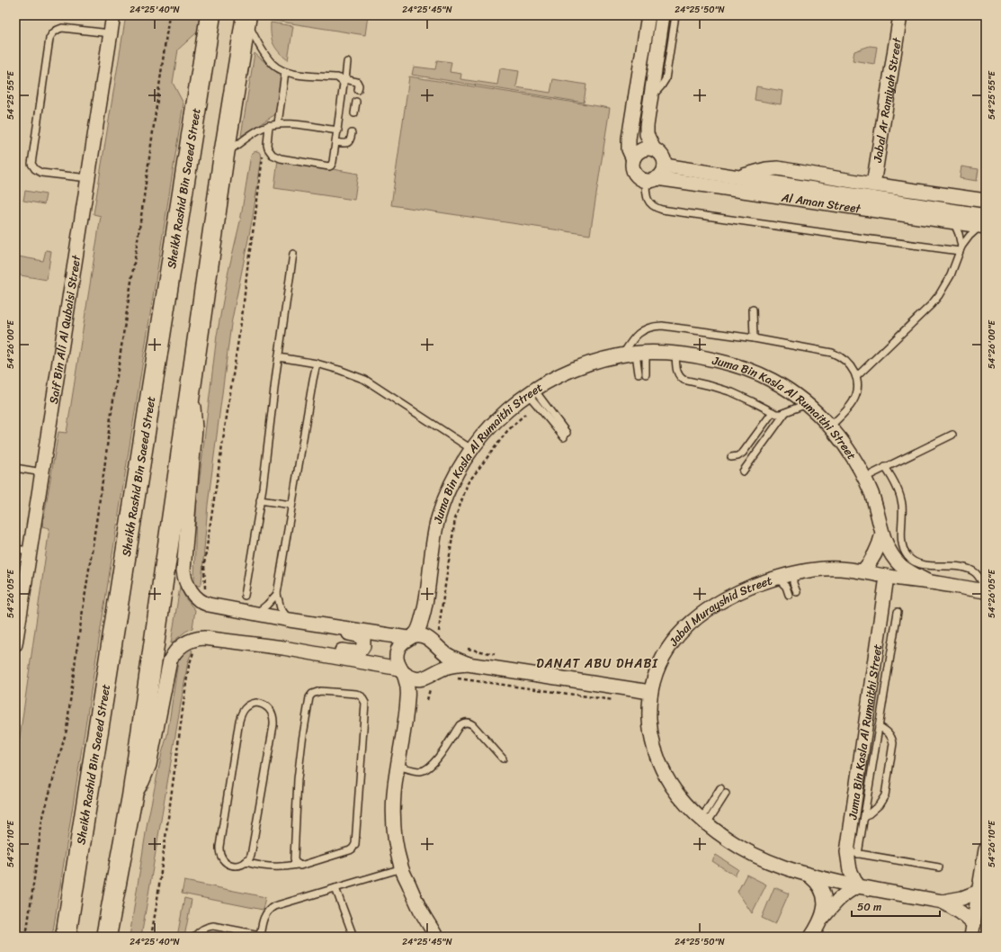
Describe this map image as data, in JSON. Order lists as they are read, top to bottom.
{
  "streets": {
    "main road": ["Sheikh Rashid Bin Saeed Street"],
    "street": [
      "Jabal Ar Ramiyah Street",
      "Al Aman Street",
      "Saif Bin Ali Al Qubaisi Street",
      "Juma Bin Kasla Al Rumaithi Street",
      "Jabal Murayshid Street"
    ]
  },
  "crossings": [
    ["Juma Bin Kasla Al Rumaithi Street", "Jabal Murayshid Street"]
  ],
  "districts": ["DANAT ABU DHABI"],
  "scale_bar": "50 m",
  "coordinates": [
    "24°25'40\"N",
    "24°25'45\"N",
    "24°25'50\"N",
    "54°25'55\"E",
    "54°26'00\"E",
    "54°26'05\"E",
    "54°26'10\"E"
  ]
}
